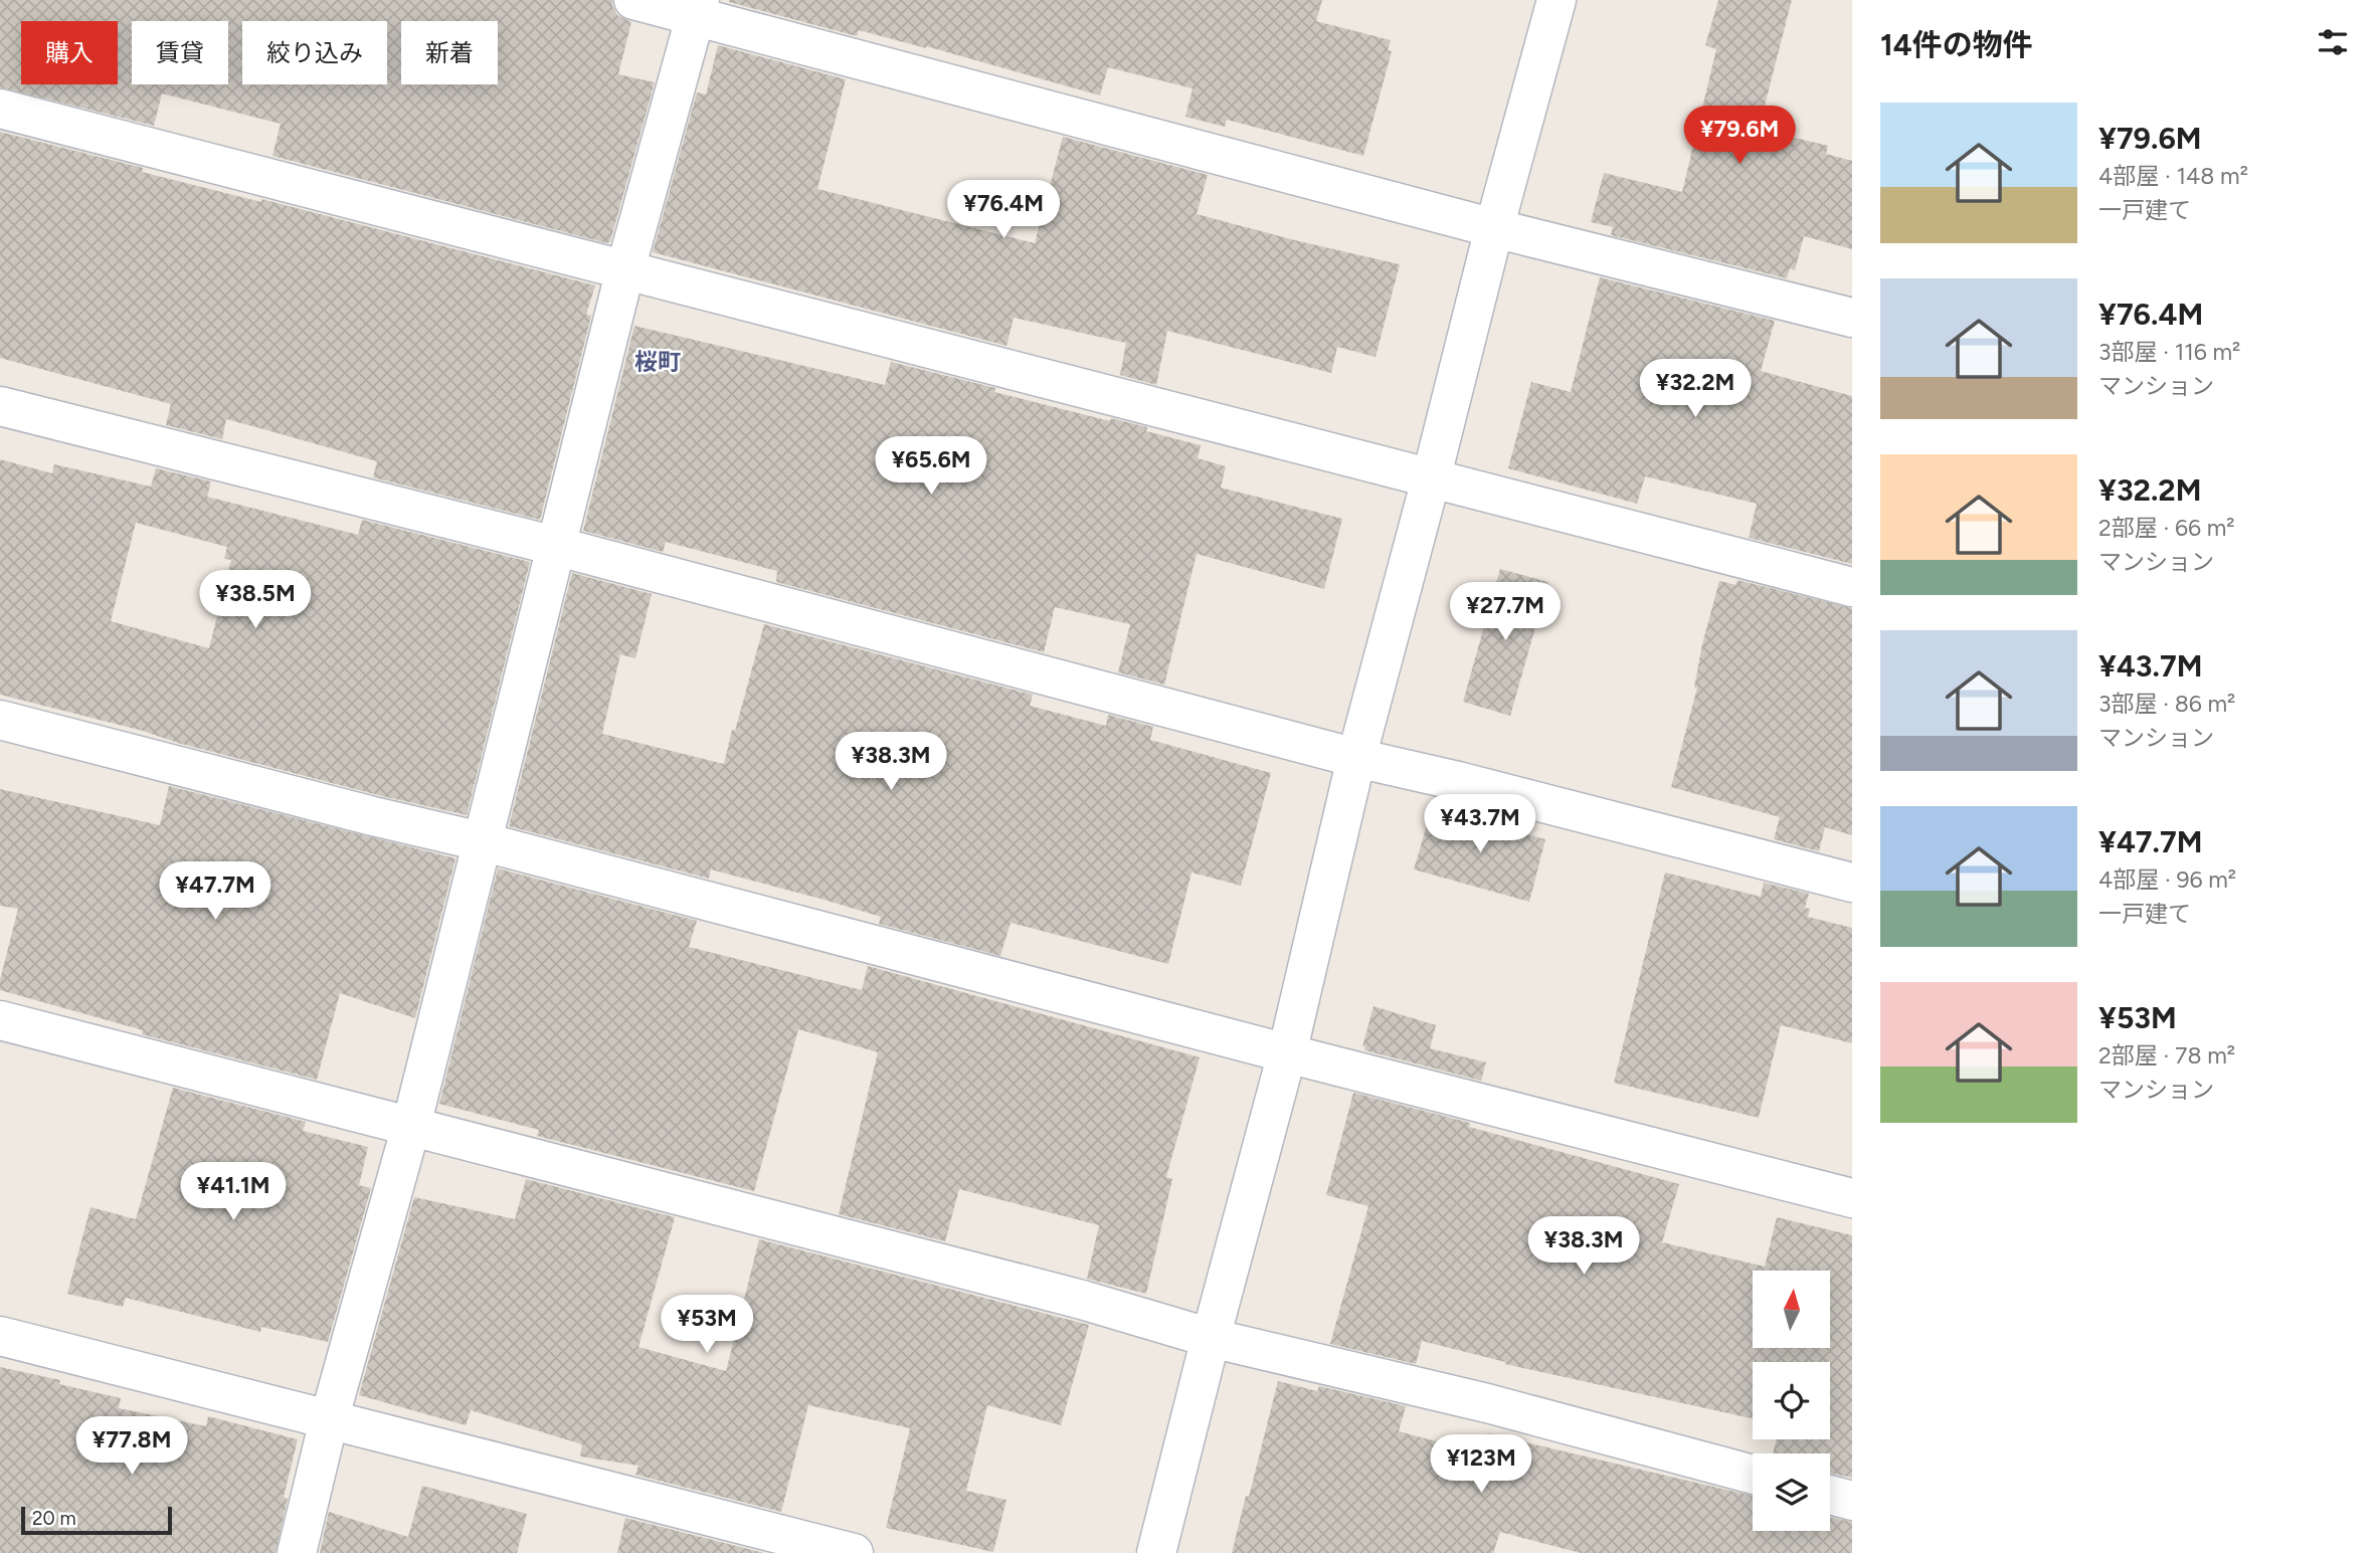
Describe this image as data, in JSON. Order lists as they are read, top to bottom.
{
  "districts": ["桜町"],
  "scale_bar": "20 m",
  "north": "top",
  "page": {
    "heading": "14件の物件",
    "chip": [
      "購入",
      "賃貸",
      "絞り込み",
      "新着"
    ],
    "list": [
      {
        "name": "¥79.6M",
        "note": "4部屋 · 148 m² · 一戸建て"
      },
      {
        "name": "¥76.4M",
        "note": "3部屋 · 116 m² · マンション"
      },
      {
        "name": "¥32.2M",
        "note": "2部屋 · 66 m² · マンション"
      },
      {
        "name": "¥43.7M",
        "note": "3部屋 · 86 m² · マンション"
      },
      {
        "name": "¥47.7M",
        "note": "4部屋 · 96 m² · 一戸建て"
      },
      {
        "name": "¥53M",
        "note": "2部屋 · 78 m² · マンション"
      }
    ],
    "price": [
      "¥79.6M",
      "¥76.4M",
      "¥32.2M",
      "¥65.6M",
      "¥38.5M",
      "¥27.7M",
      "¥38.3M",
      "¥43.7M",
      "¥47.7M",
      "¥41.1M",
      "¥38.3M",
      "¥53M",
      "¥77.8M",
      "¥123M"
    ],
    "scale": "20 m"
  }
}
